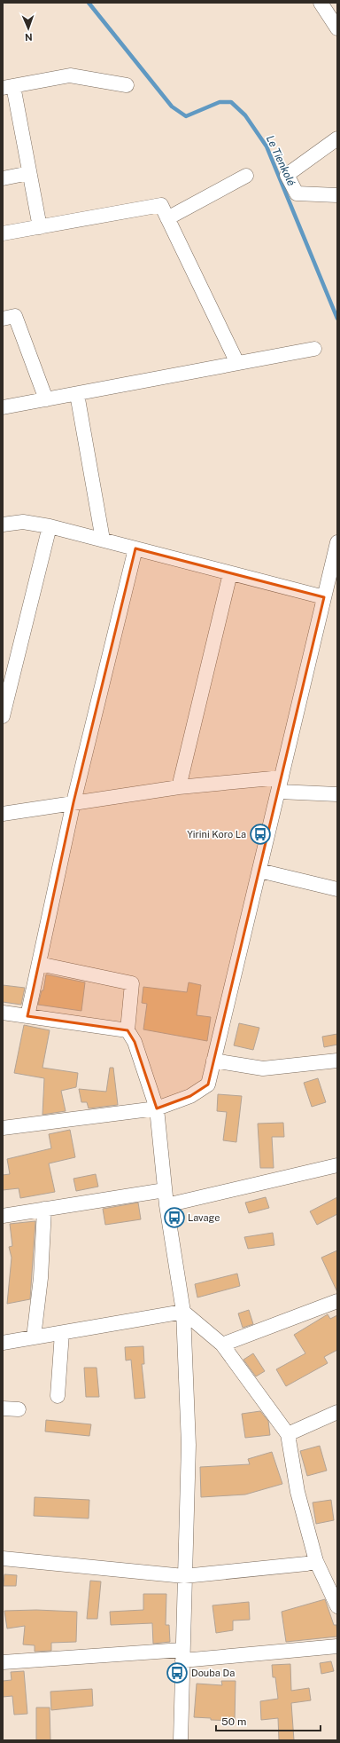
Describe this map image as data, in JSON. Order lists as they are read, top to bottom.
{
  "water": ["Le Tienkolé"],
  "places": {
    "bus stop": ["Yirini Koro La", "Lavage", "Douba Da"]
  },
  "scale_bar": "50 m",
  "north": "bottom"
}
